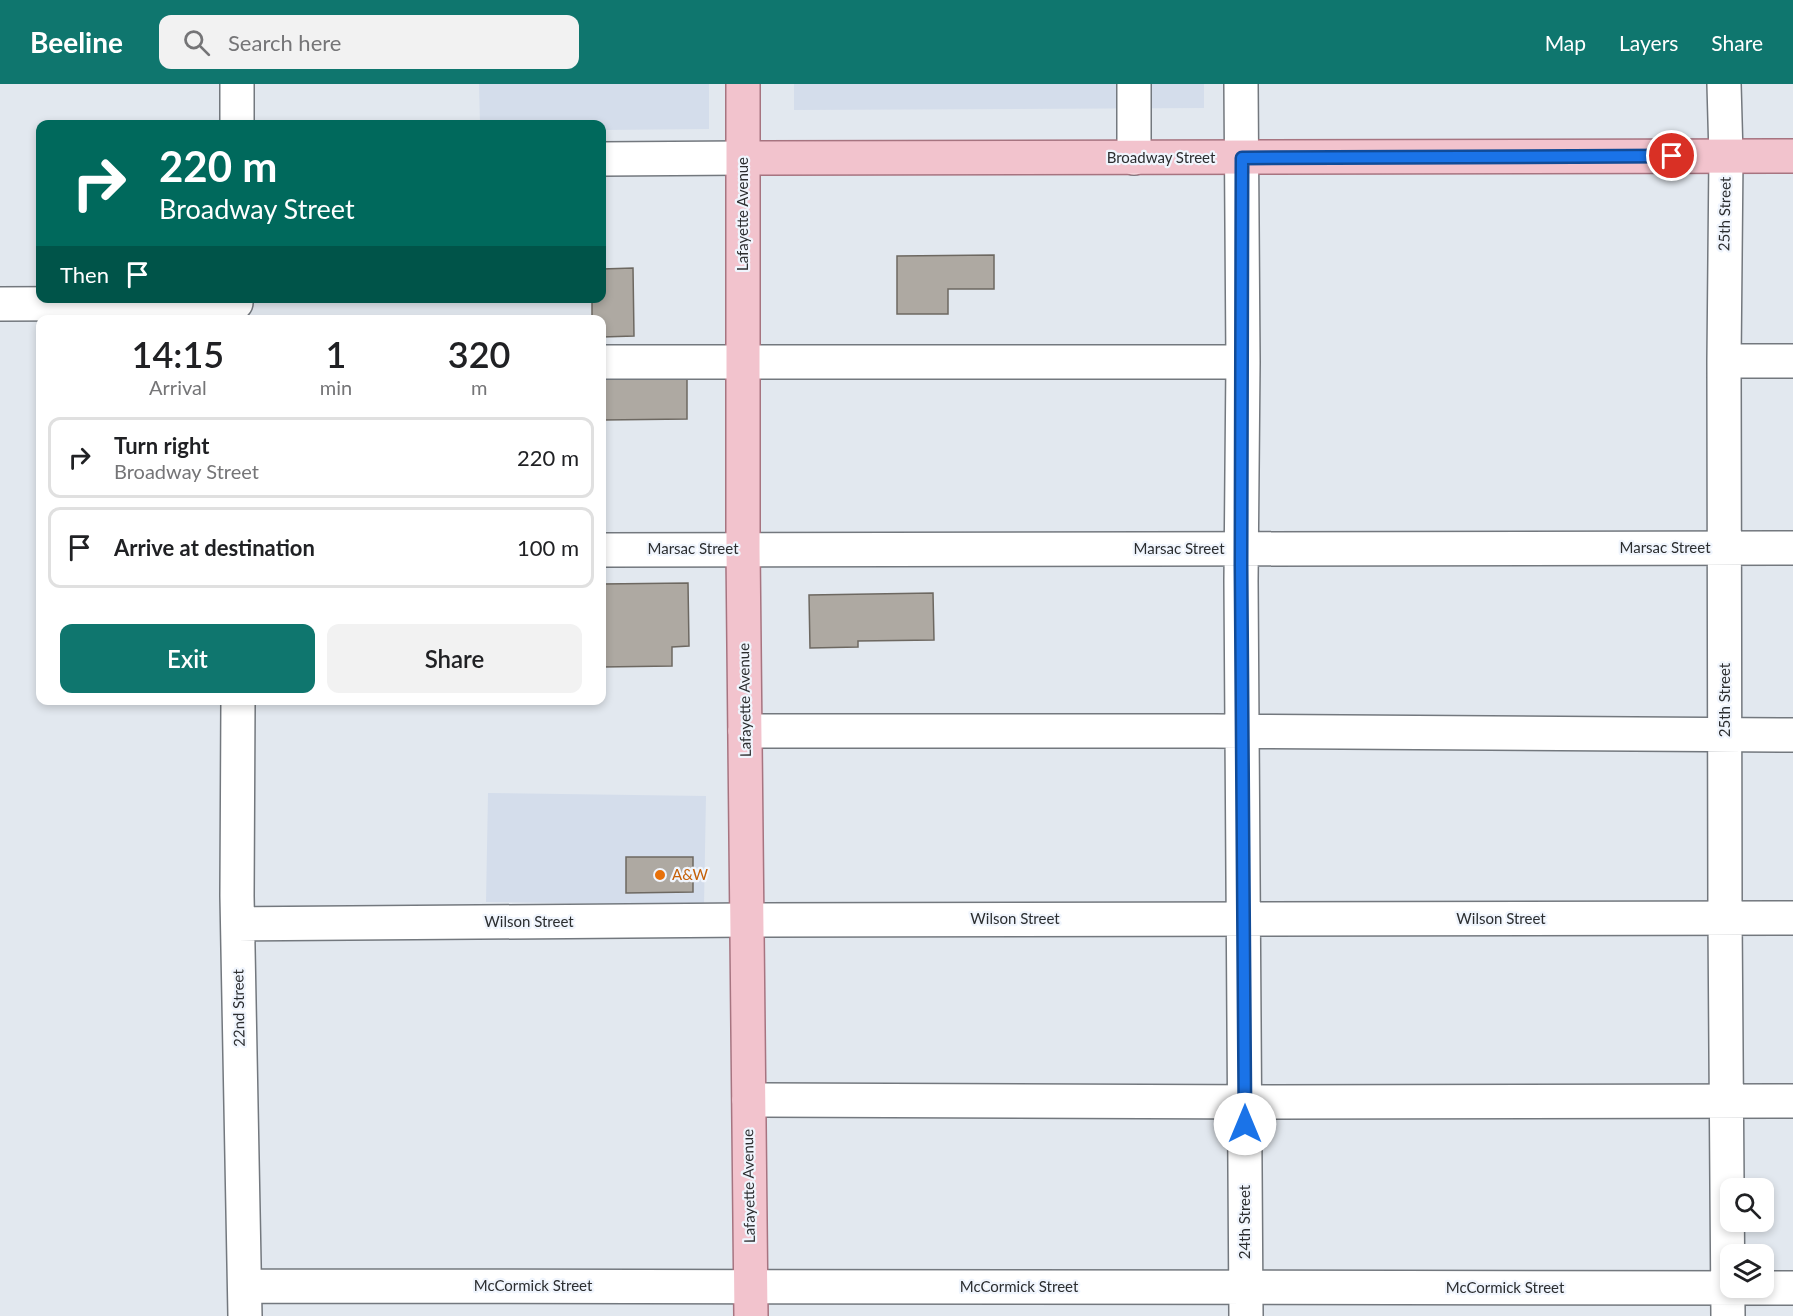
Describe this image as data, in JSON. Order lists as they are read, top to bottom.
{
  "streets": {
    "main road": ["Broadway Street", "Lafayette Avenue"],
    "street": [
      "25th Street",
      "Marsac Street",
      "Wilson Street",
      "22nd Street",
      "24th Street",
      "McCormick Street"
    ]
  },
  "crossings": [
    ["Broadway Street", "Lafayette Avenue"],
    ["Broadway Street", "25th Street"],
    ["Broadway Street", "24th Street"],
    ["Lafayette Avenue", "Marsac Street"],
    ["Lafayette Avenue", "Wilson Street"],
    ["Lafayette Avenue", "McCormick Street"],
    ["25th Street", "Marsac Street"],
    ["25th Street", "Wilson Street"],
    ["25th Street", "McCormick Street"],
    ["Marsac Street", "24th Street"],
    ["Wilson Street", "22nd Street"],
    ["Wilson Street", "24th Street"],
    ["22nd Street", "McCormick Street"],
    ["24th Street", "McCormick Street"]
  ],
  "places": ["A&W"],
  "page": {
    "header": "Beeline",
    "search": "Search here",
    "nav": ["Map", "Layers", "Share"],
    "turn": ["220 m", "Broadway Street"],
    "then": "Then",
    "eta": [
      "14:15",
      "Arrival",
      "1",
      "min",
      "320",
      "m"
    ],
    "list": [
      {
        "name": "Turn right",
        "note": "Broadway Street",
        "value": "220 m"
      },
      {
        "name": "Arrive at destination",
        "value": "100 m"
      }
    ],
    "buttons": ["Exit", "Share"]
  }
}
